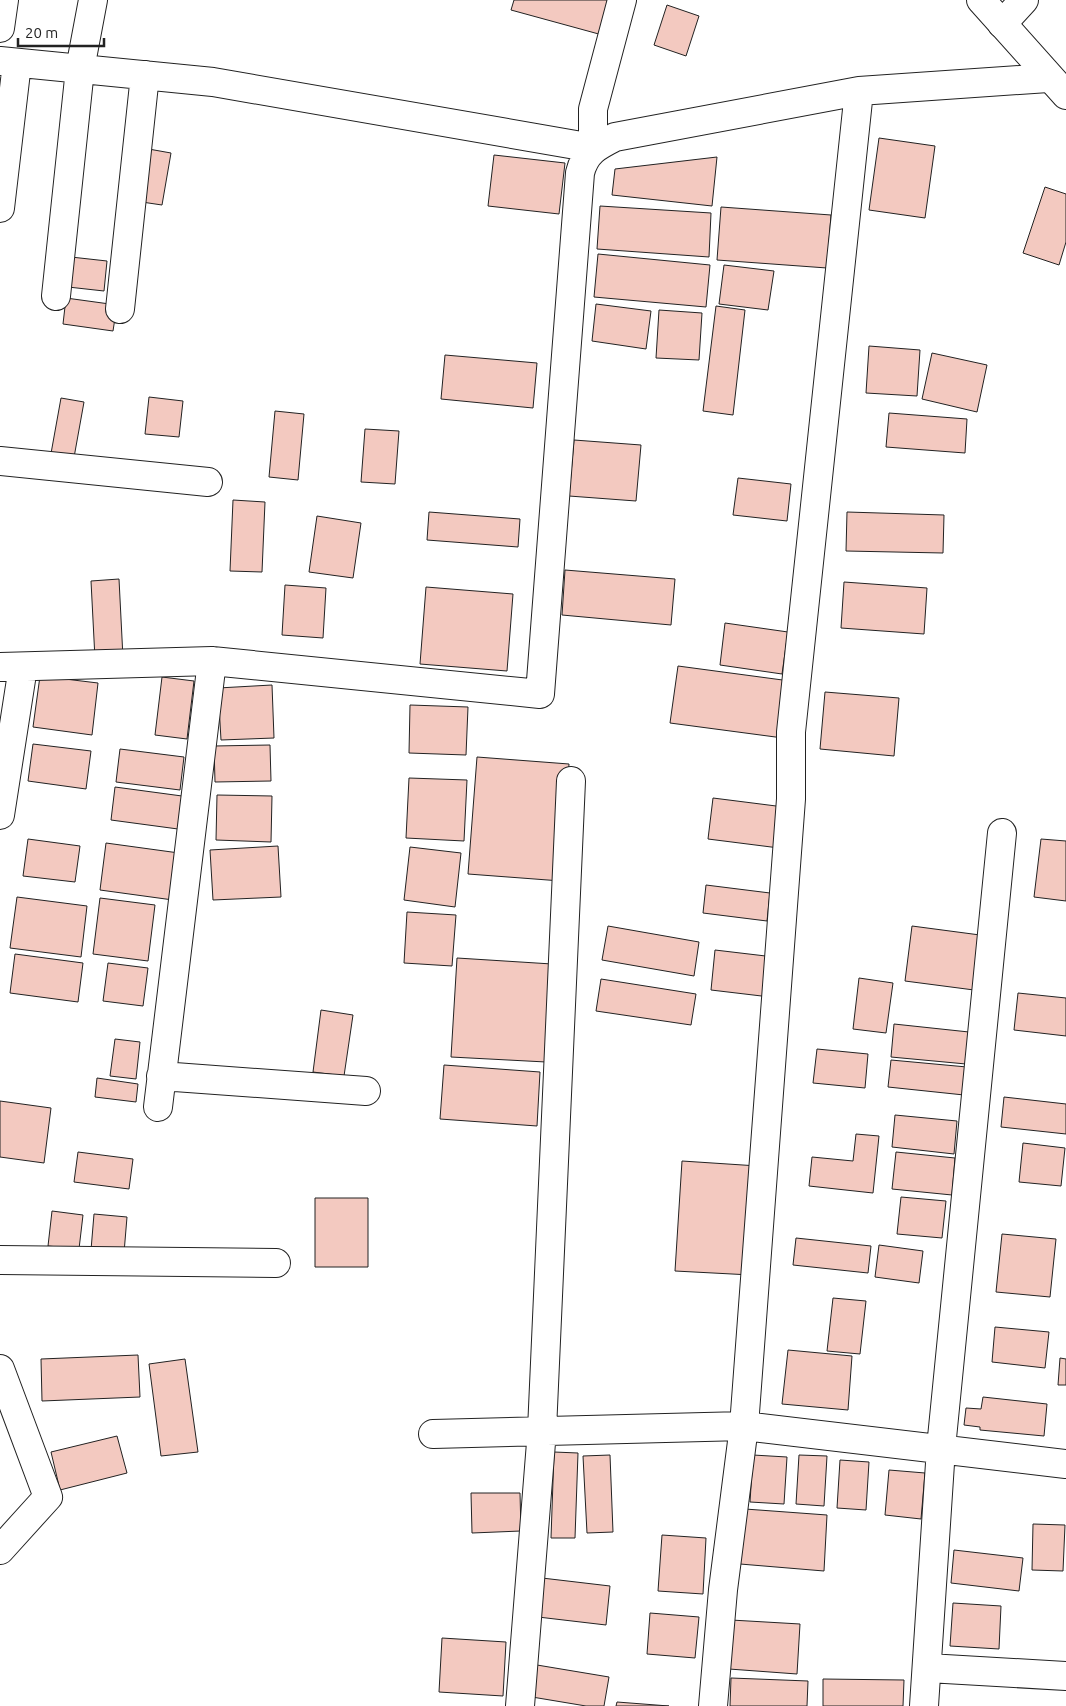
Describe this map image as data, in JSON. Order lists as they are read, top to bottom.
{
  "scale_bar": "20 m"
}
